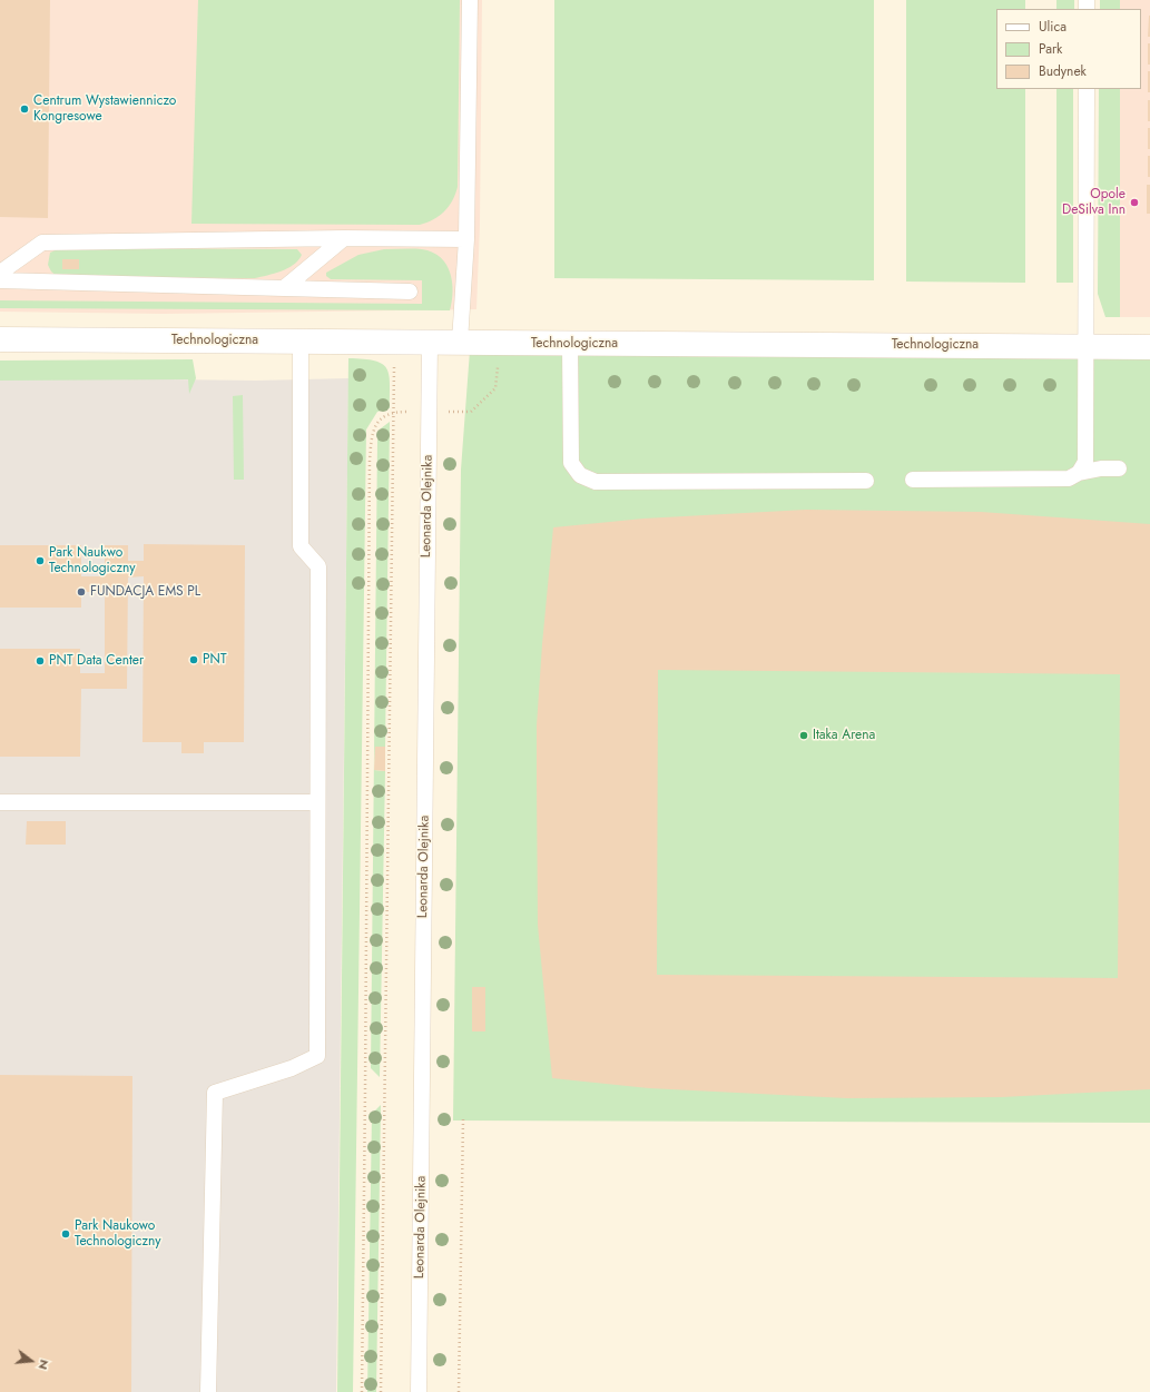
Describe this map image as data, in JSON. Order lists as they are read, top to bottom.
{
  "streets": {
    "street": ["Technologiczna"],
    "lane": ["Leonarda Olejnika"]
  },
  "crossings": [
    ["Technologiczna", "Leonarda Olejnika"]
  ],
  "places": [
    "Centrum Wystawienniczo Kongresowe",
    "Opole DeSilva Inn",
    "Park Naukwo Technologiczny",
    "FUNDACJA EMS PL",
    "PNT",
    "PNT Data Center",
    "Itaka Arena",
    "Park Naukowo Technologiczny"
  ],
  "legend": ["Ulica", "Park", "Budynek"],
  "north": "right"
}
